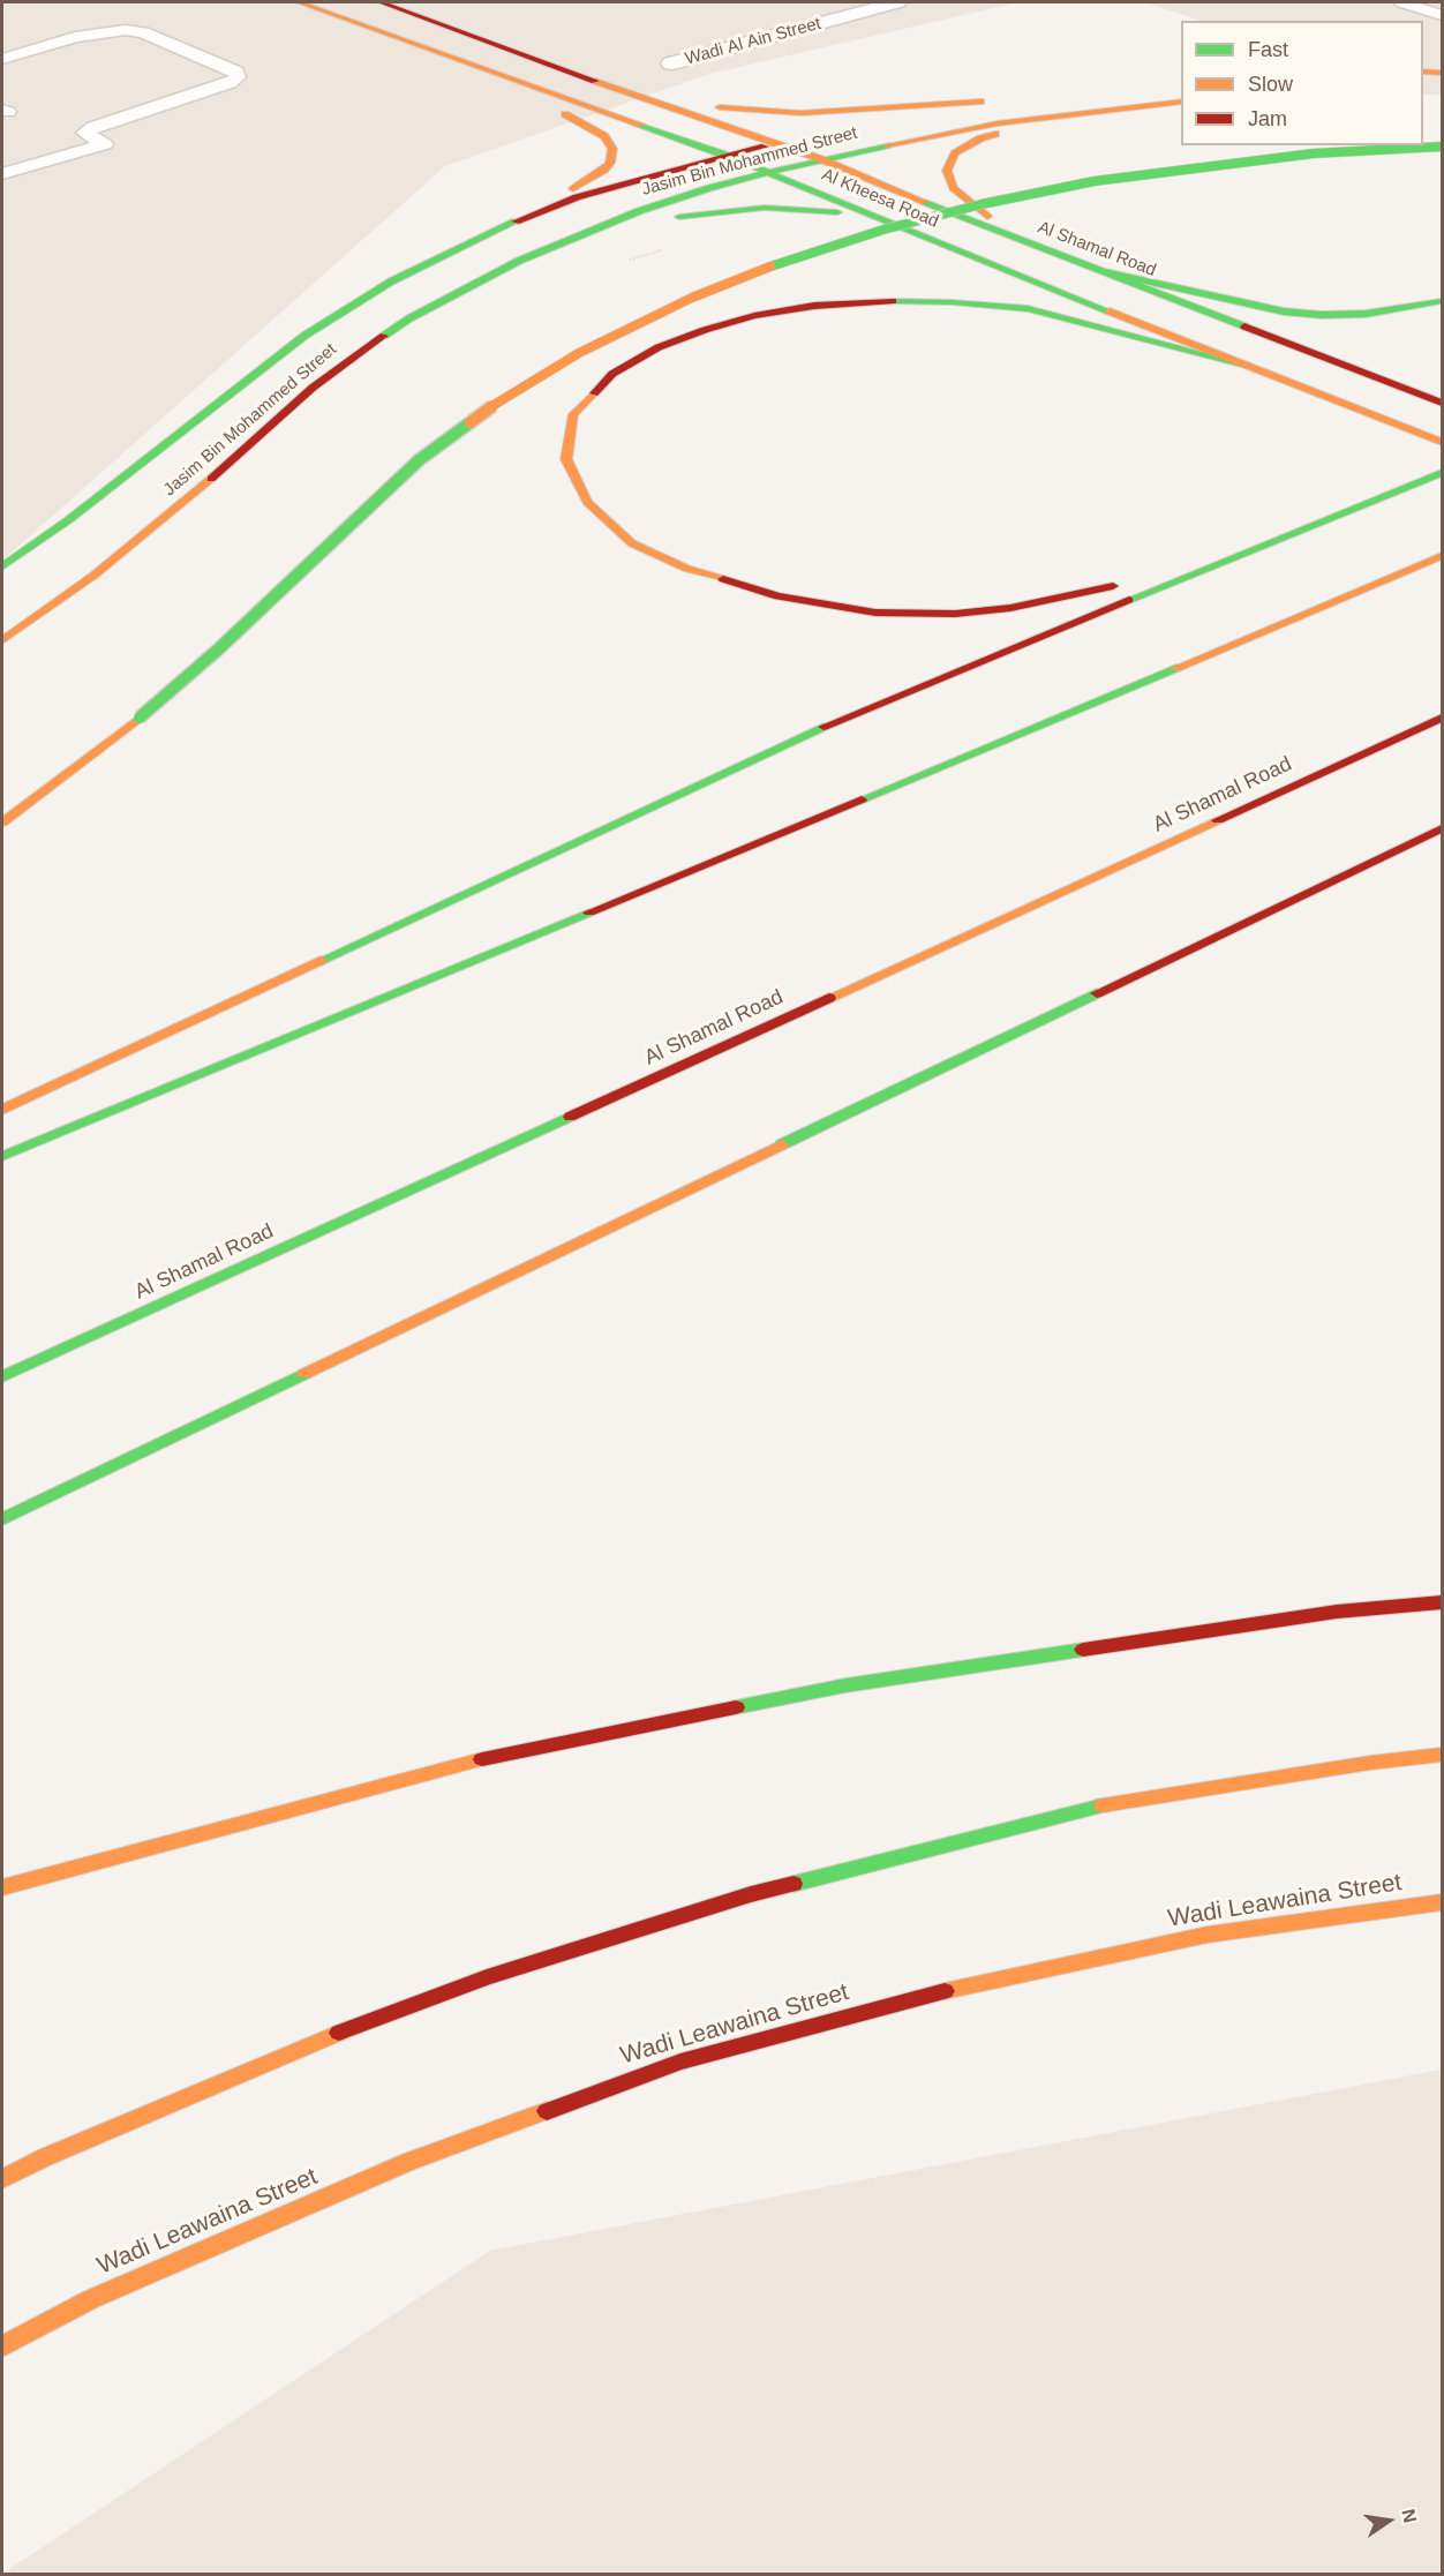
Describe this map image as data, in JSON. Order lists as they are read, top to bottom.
{
  "streets": {
    "main road": [
      "Jasim Bin Mohammed Street",
      "Al Kheesa Road",
      "Al Shamal Road",
      "Wadi Leawaina Street"
    ],
    "street": ["Wadi Al Ain Street"]
  },
  "crossings": [
    ["Jasim Bin Mohammed Street", "Al Kheesa Road"],
    ["Jasim Bin Mohammed Street", "Al Shamal Road"]
  ],
  "legend": ["Fast", "Slow", "Jam"],
  "north": "right"
}
